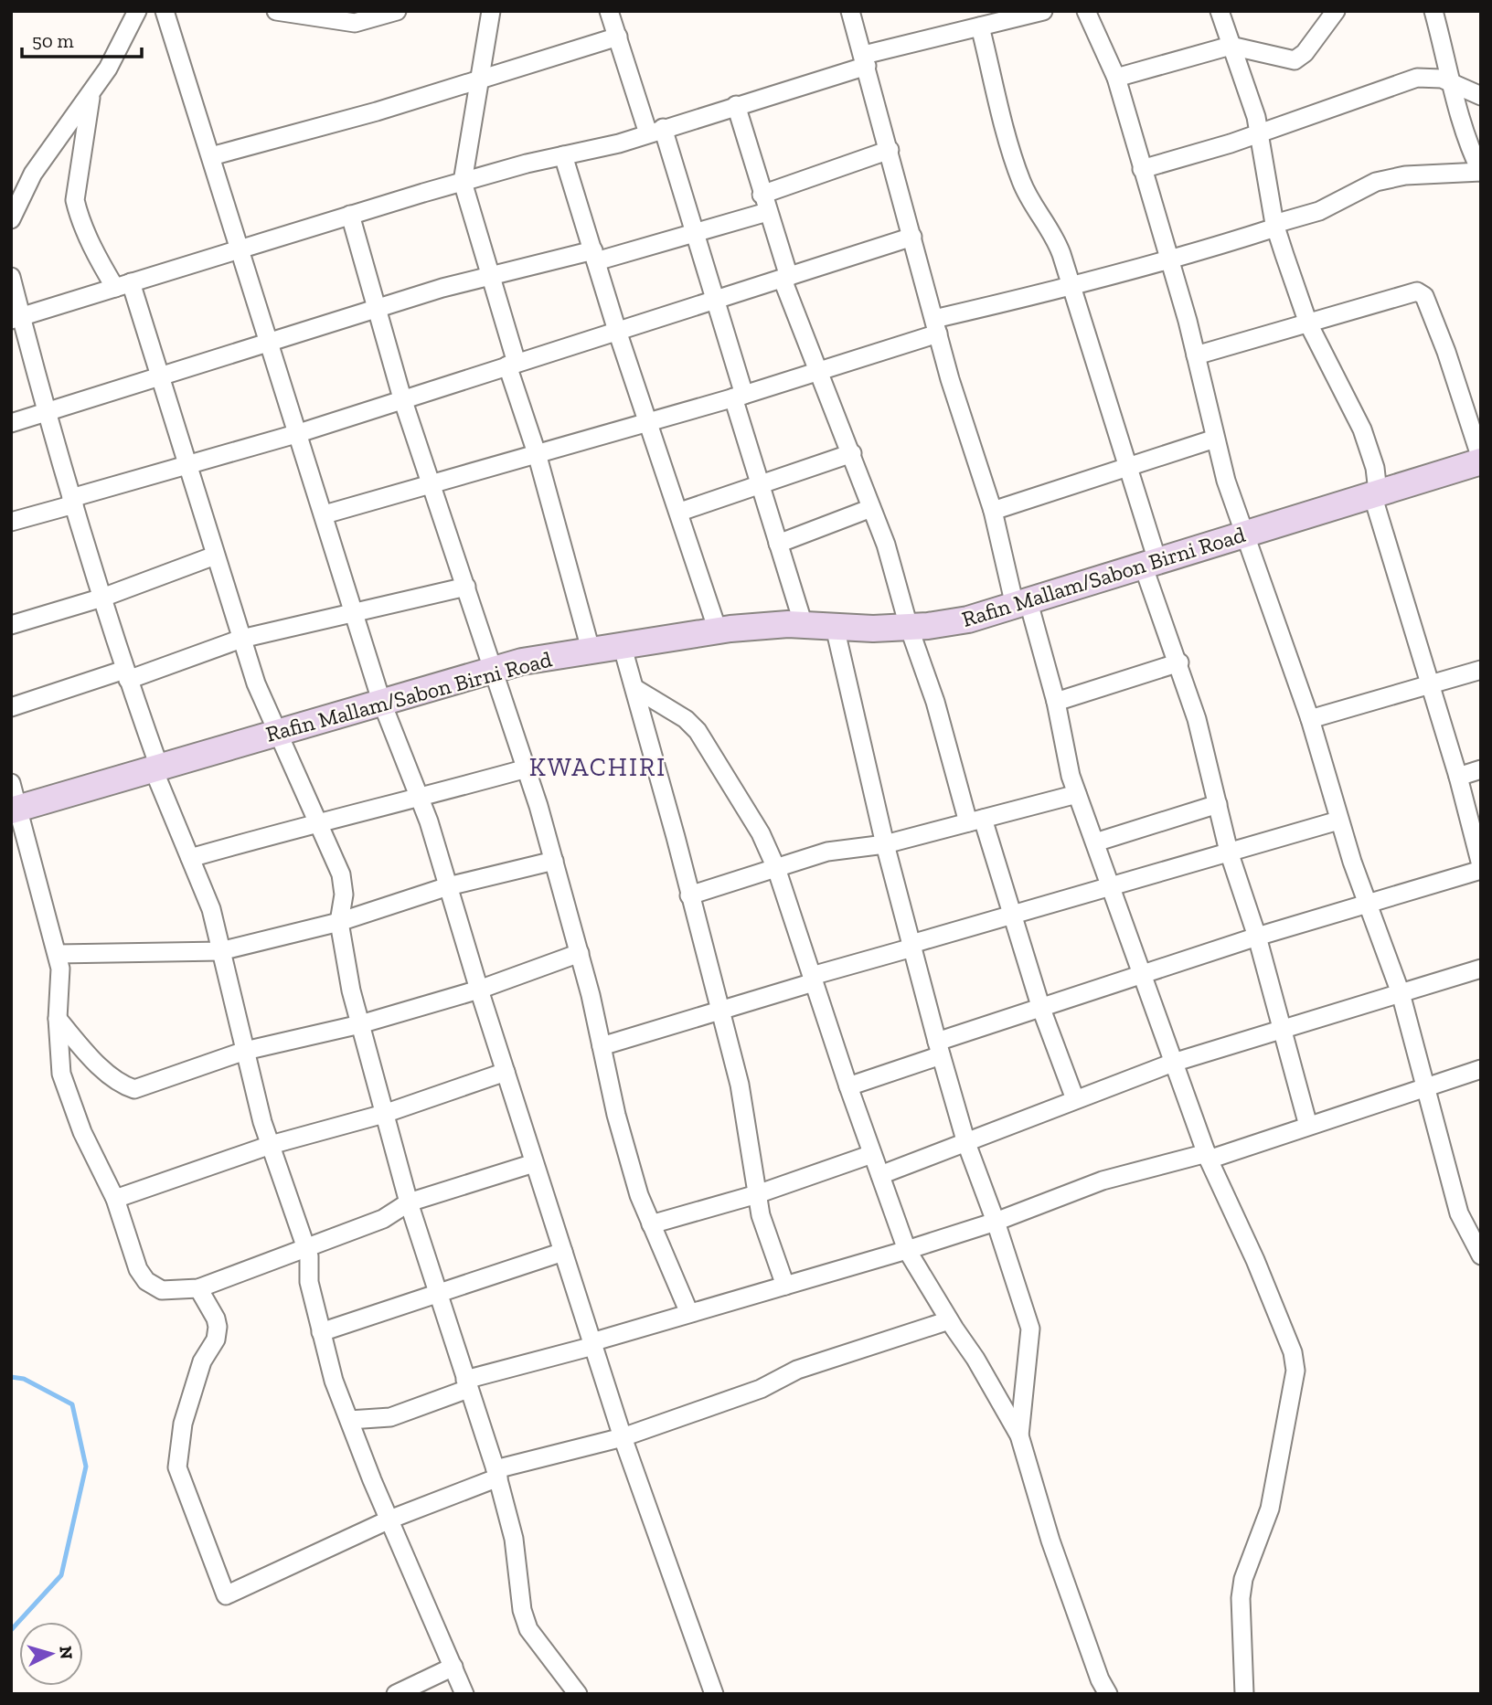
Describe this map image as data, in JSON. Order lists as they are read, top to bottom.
{
  "streets": {
    "street": ["Rafin Mallam/Sabon Birni Road"]
  },
  "districts": ["KWACHIRI"],
  "scale_bar": "50 m",
  "north": "right"
}
